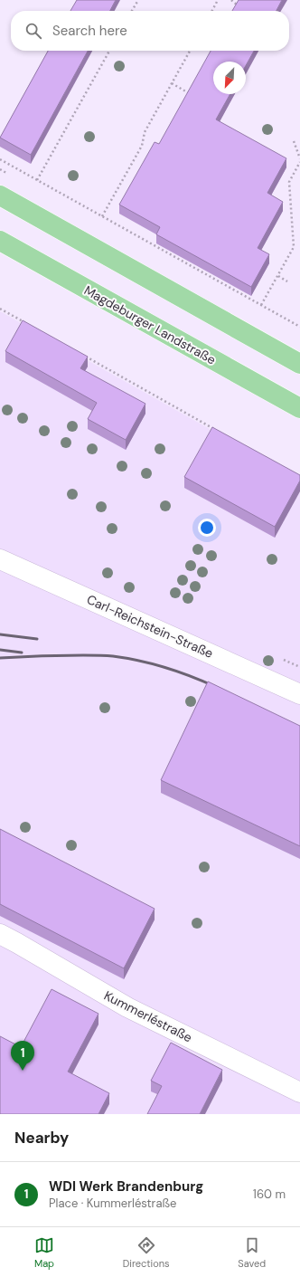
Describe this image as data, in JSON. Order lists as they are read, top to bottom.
{
  "streets": {
    "main road": ["Magdeburger Landstraße"],
    "street": ["Carl-Reichstein-Straße", "Kummerléstraße"]
  },
  "north": "bottom left",
  "page": {
    "search": "Search here",
    "pins": "1",
    "heading": "Nearby",
    "list": [
      {
        "mark": "1",
        "name": "WDI Werk Brandenburg",
        "note": "Place · Kummerléstraße",
        "value": "160 m"
      }
    ],
    "nav": ["Map", "Directions", "Saved"]
  }
}
